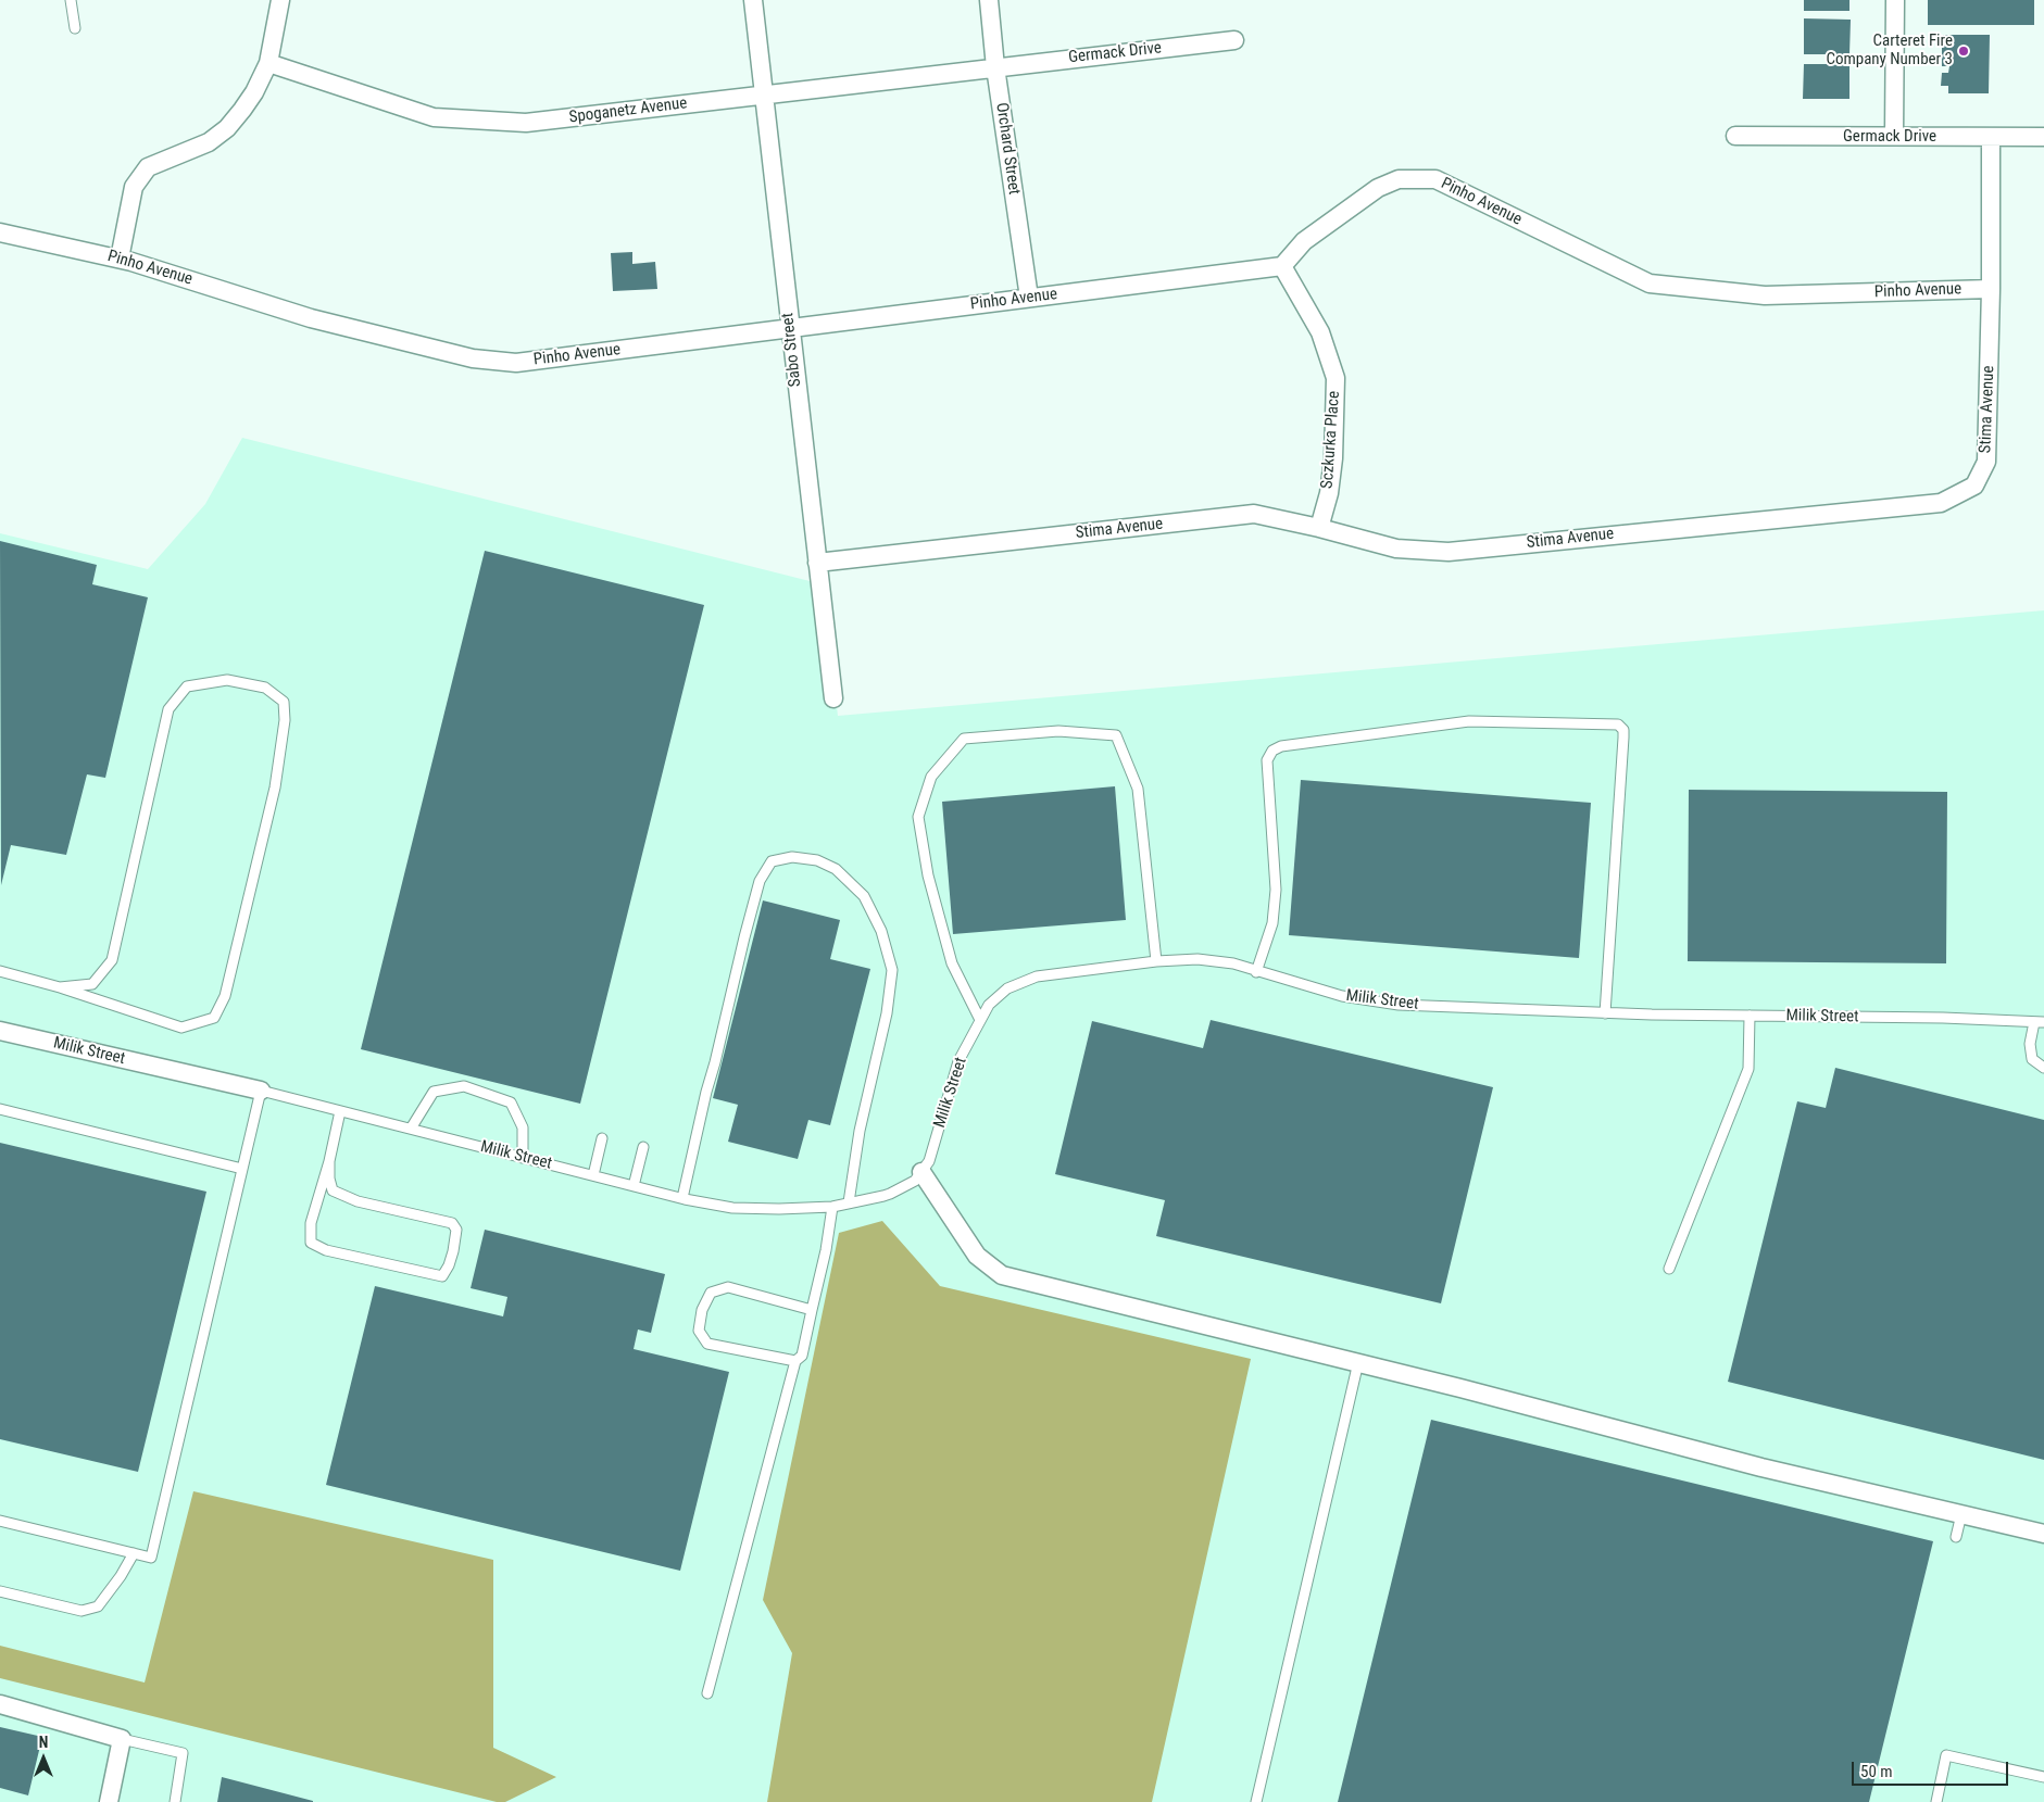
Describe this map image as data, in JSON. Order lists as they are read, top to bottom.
{
  "streets": {
    "street": [
      "Germack Drive",
      "Spoganetz Avenue",
      "Orchard Street",
      "Pinho Avenue",
      "Sabo Street",
      "Stima Avenue",
      "Sczkurka Place",
      "Milik Street"
    ]
  },
  "crossings": [
    ["Germack Drive", "Spoganetz Avenue"],
    ["Germack Drive", "Orchard Street"],
    ["Germack Drive", "Stima Avenue"],
    ["Spoganetz Avenue", "Orchard Street"],
    ["Spoganetz Avenue", "Sabo Street"],
    ["Orchard Street", "Pinho Avenue"],
    ["Pinho Avenue", "Sabo Street"],
    ["Pinho Avenue", "Stima Avenue"],
    ["Pinho Avenue", "Sczkurka Place"],
    ["Sabo Street", "Stima Avenue"],
    ["Stima Avenue", "Sczkurka Place"]
  ],
  "places": ["Carteret Fire Company Number 3"],
  "scale_bar": "50 m",
  "north": "top"
}
